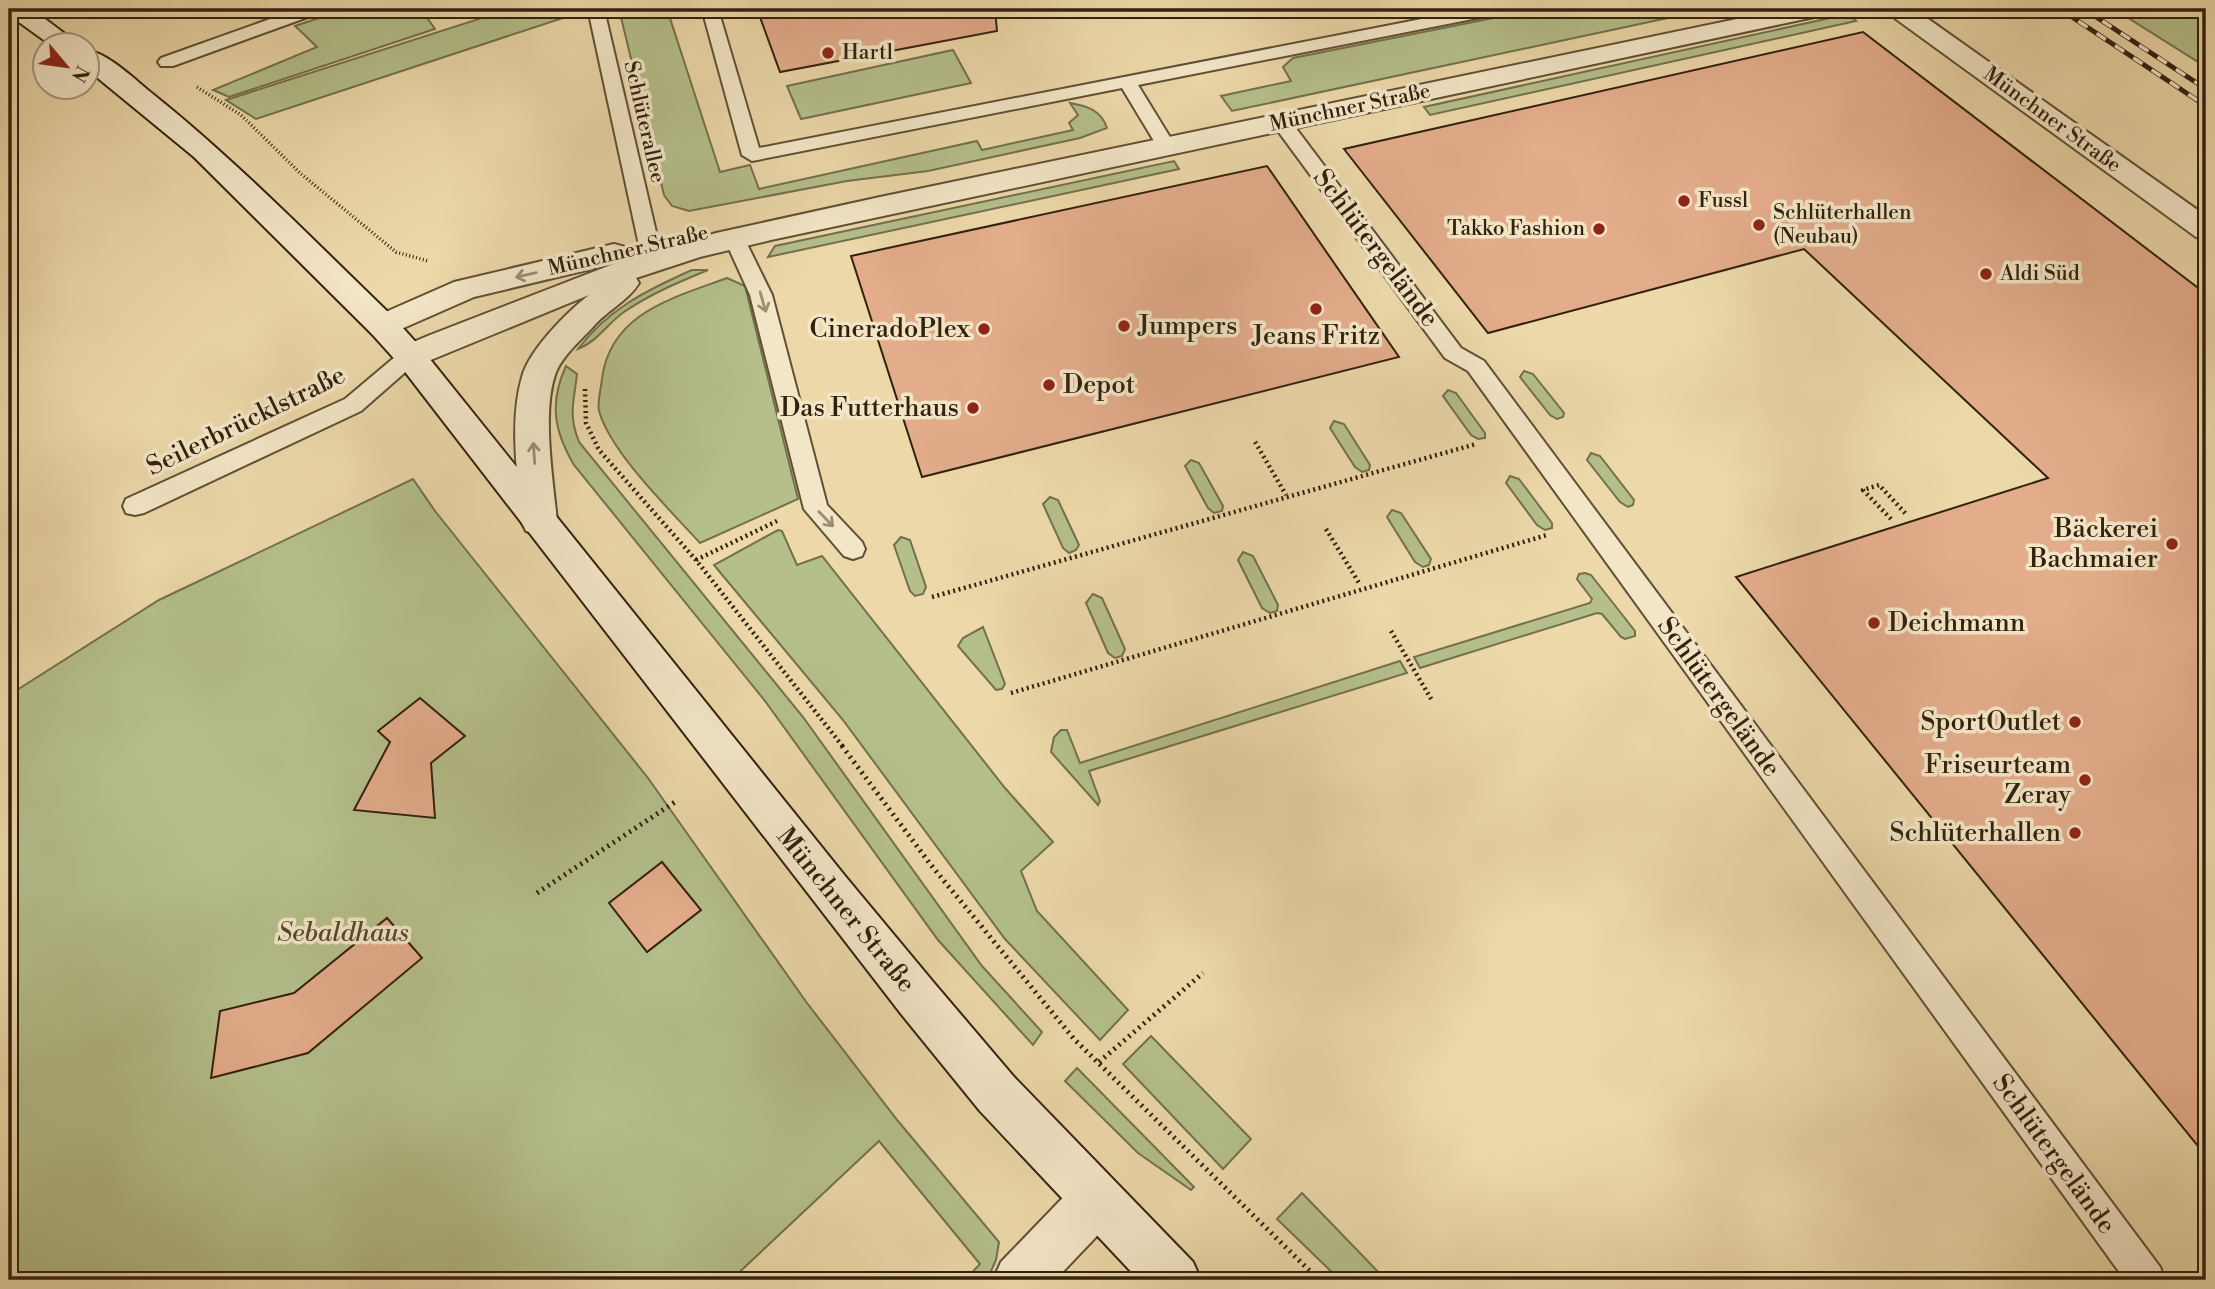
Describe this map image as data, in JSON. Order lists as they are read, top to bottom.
{
  "streets": {
    "street": ["Münchner Straße"],
    "lane": ["Schlüterallee", "Schlütergelände", "Seilerbrücklstraße"]
  },
  "crossings": [
    ["Münchner Straße", "Schlüterallee"],
    ["Münchner Straße", "Schlütergelände"],
    ["Münchner Straße", "Seilerbrücklstraße"]
  ],
  "parks": ["Sebaldhaus"],
  "places": [
    "Hartl",
    "Fussl",
    "Schlüterhallen (Neubau)",
    "Takko Fashion",
    "Aldi Süd",
    "Jeans Fritz",
    "Jumpers",
    "CineradoPlex",
    "Depot",
    "Das Futterhaus",
    "Bäckerei Bachmaier",
    "Deichmann",
    "SportOutlet",
    "Friseurteam Zeray",
    "Schlüterhallen"
  ],
  "north": "bottom right"
}
